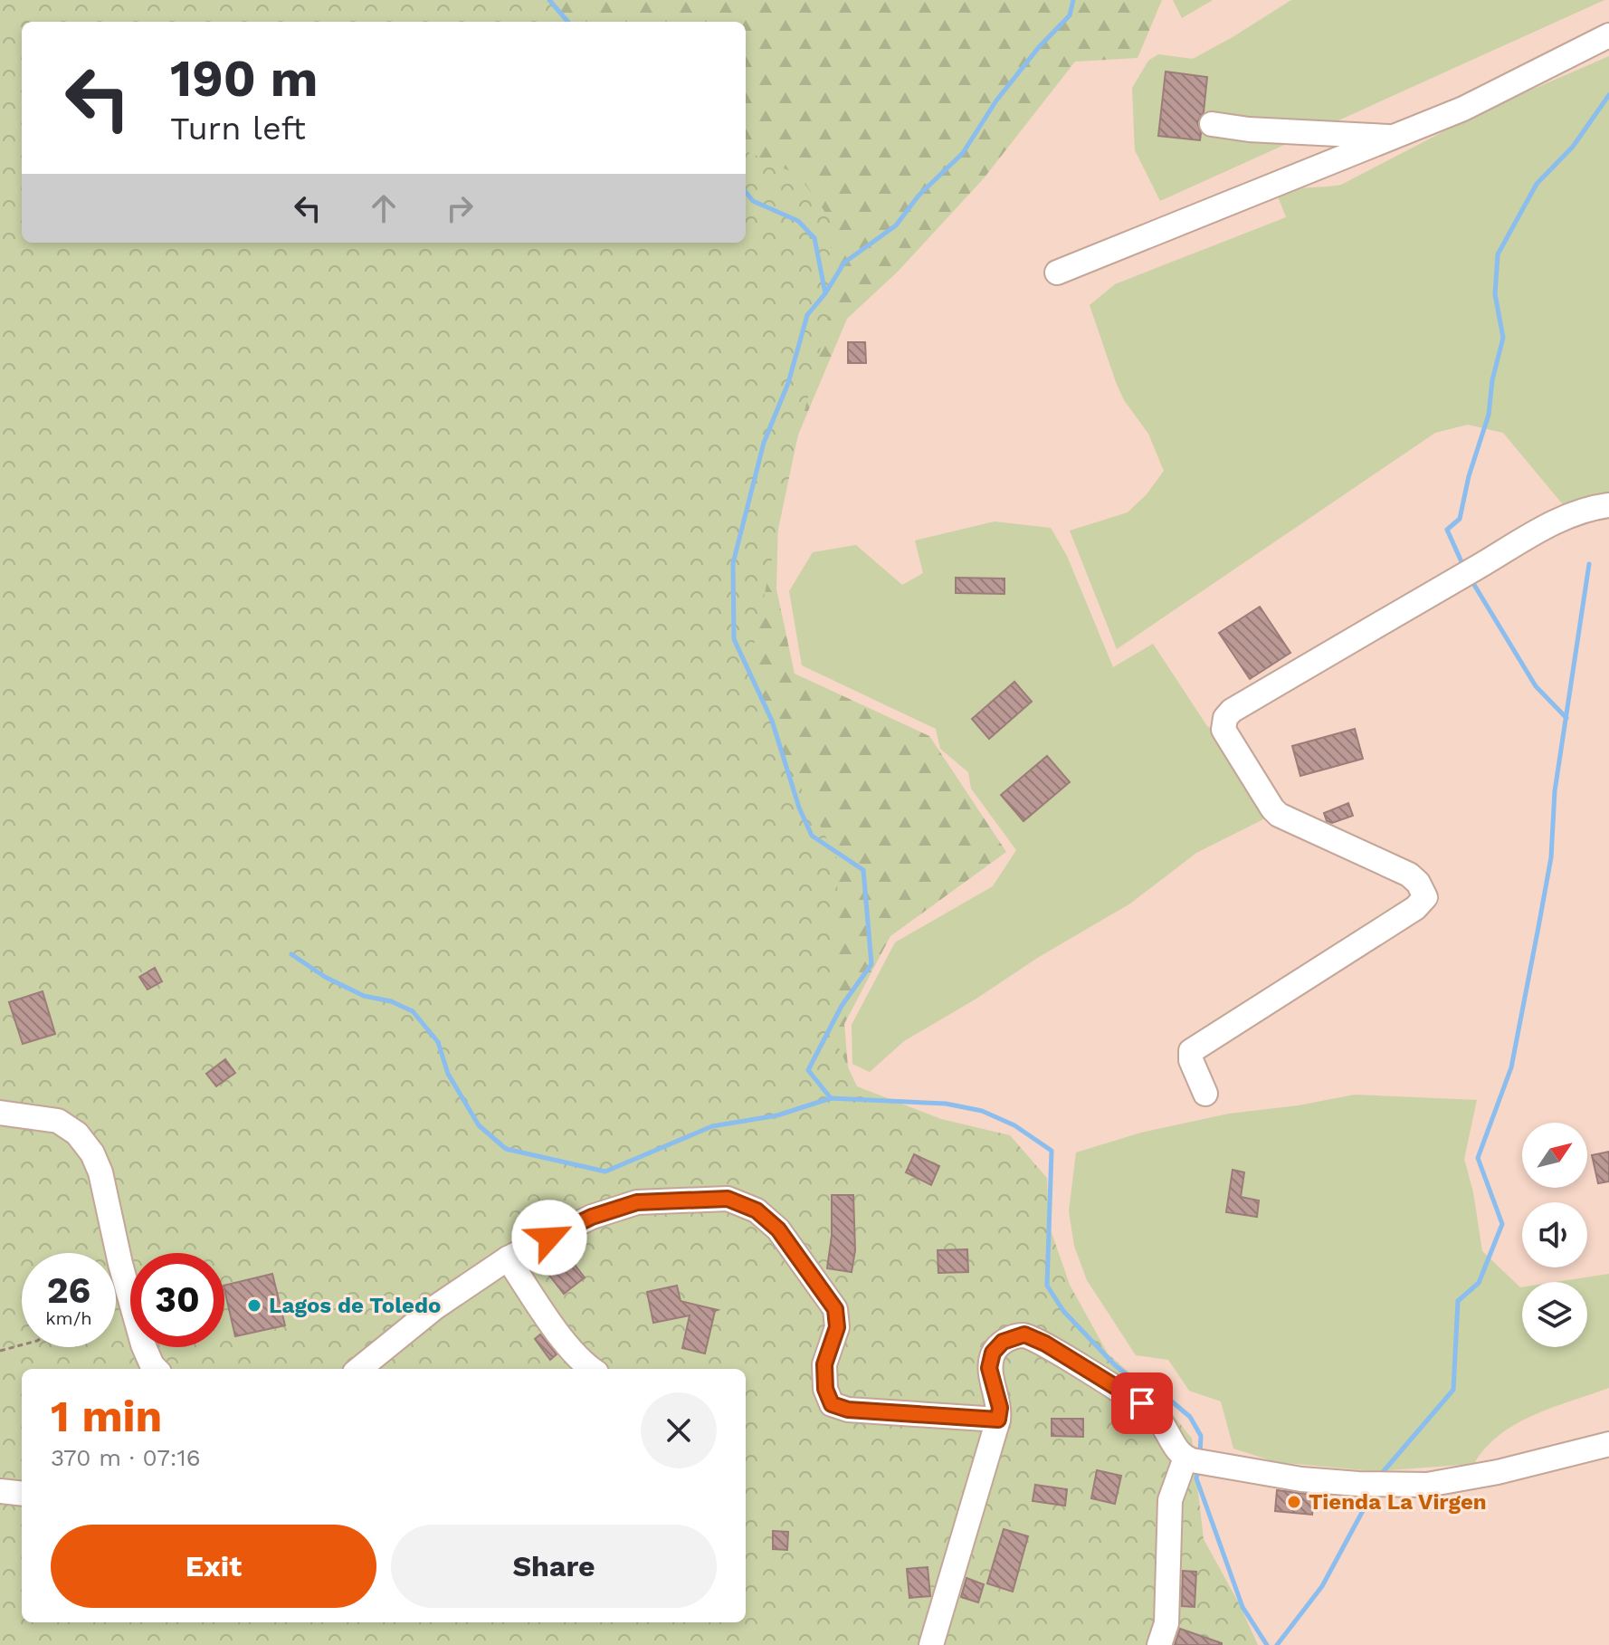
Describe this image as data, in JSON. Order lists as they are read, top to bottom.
{
  "places": ["Lagos de Toledo", "Tienda La Virgen"],
  "north": "top right",
  "page": {
    "turn": ["190 m", "Turn left"],
    "speed": "26 km/h",
    "limit": "30",
    "heading": ["1 min", "370 m · 07:16"],
    "buttons": ["Exit", "Share"]
  }
}
